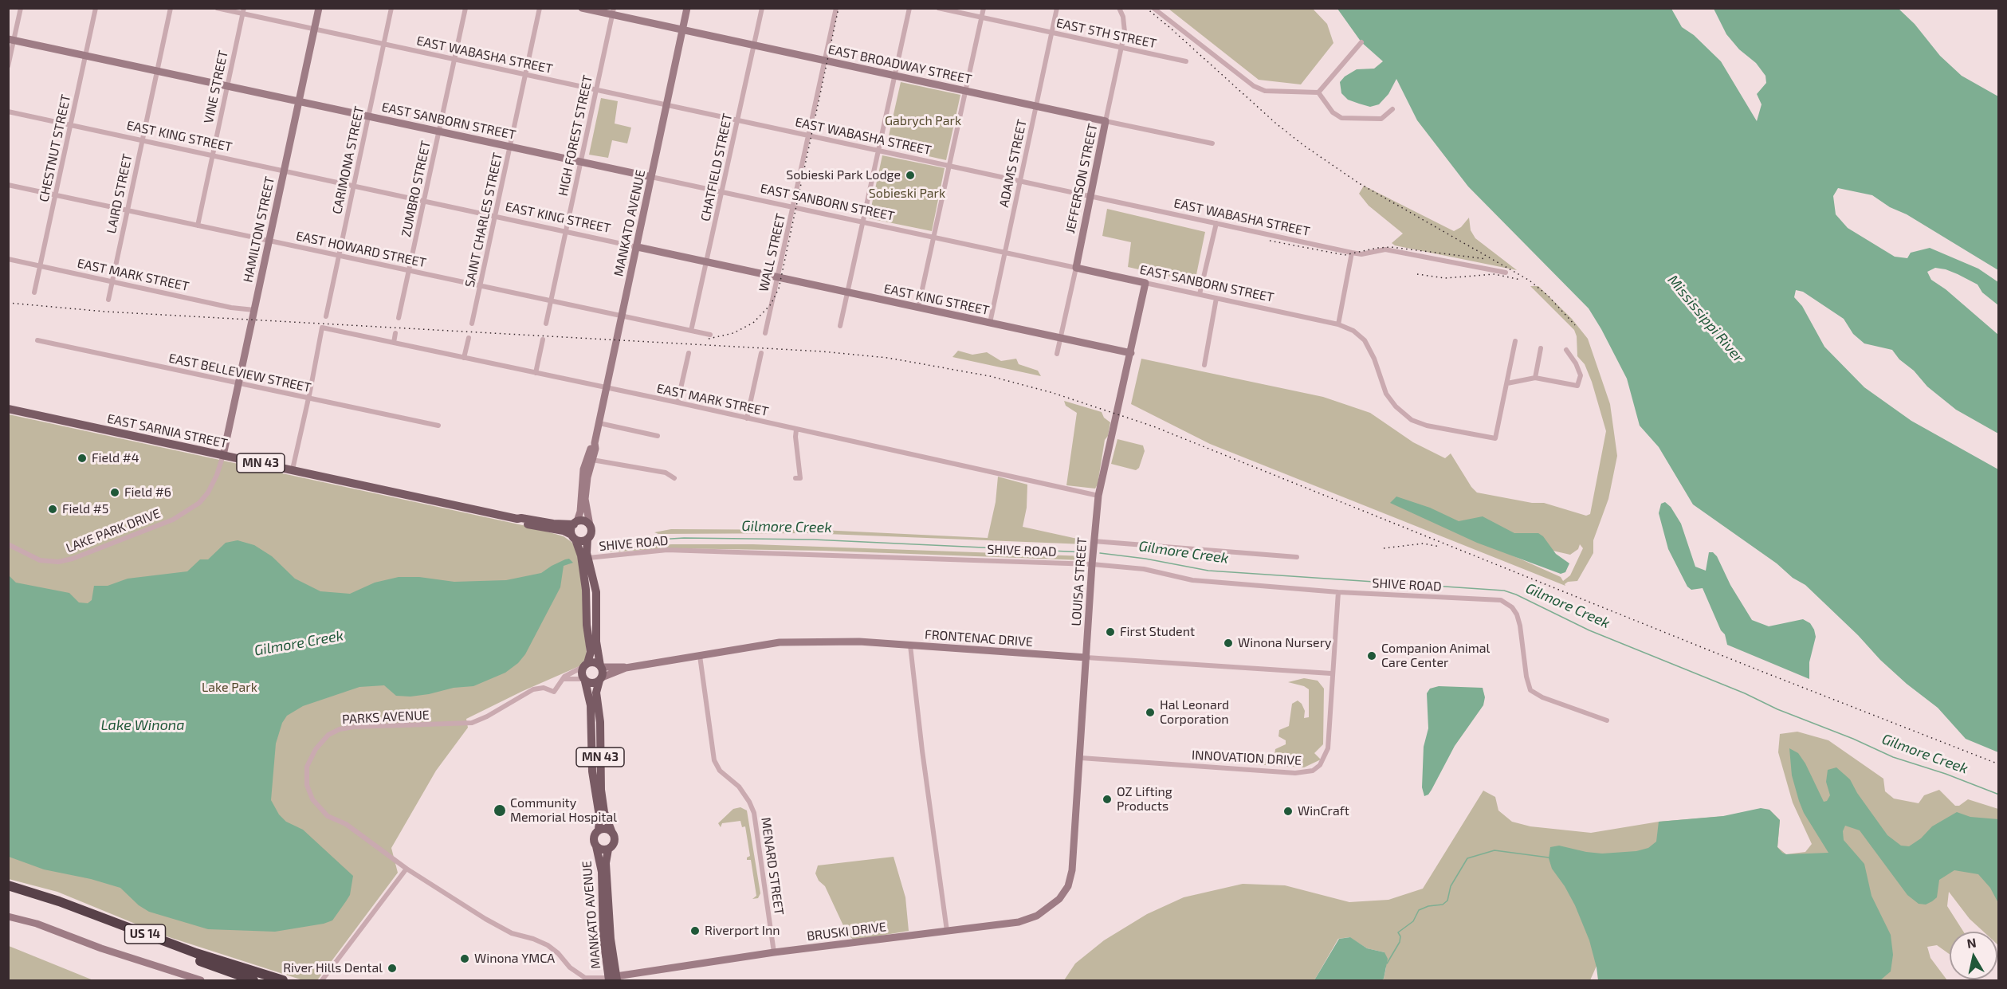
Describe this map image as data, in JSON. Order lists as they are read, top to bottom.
{
  "streets": {
    "highway": ["US 14"],
    "main road": ["MANKATO AVENUE", "EAST SARNIA STREET", "MN 43"],
    "street": [
      "EAST 5TH STREET",
      "EAST WABASHA STREET",
      "EAST BROADWAY STREET",
      "VINE STREET",
      "EAST SANBORN STREET",
      "HIGH FOREST STREET",
      "EAST KING STREET",
      "CHESTNUT STREET",
      "CARIMONA STREET",
      "ADAMS STREET",
      "CHATFIELD STREET",
      "JEFFERSON STREET",
      "ZUMBRO STREET",
      "LAIRD STREET",
      "SAINT CHARLES STREET",
      "HAMILTON STREET",
      "EAST HOWARD STREET",
      "WALL STREET",
      "EAST MARK STREET",
      "EAST BELLEVIEW STREET",
      "LAKE PARK DRIVE",
      "SHIVE ROAD",
      "LOUISA STREET",
      "FRONTENAC DRIVE",
      "PARKS AVENUE",
      "INNOVATION DRIVE",
      "MENARD STREET",
      "BRUSKI DRIVE"
    ]
  },
  "crossings": [
    ["EAST 5TH STREET", "ADAMS STREET"],
    ["EAST 5TH STREET", "JEFFERSON STREET"],
    ["EAST WABASHA STREET", "VINE STREET"],
    ["EAST WABASHA STREET", "HIGH FOREST STREET"],
    ["EAST WABASHA STREET", "CARIMONA STREET"],
    ["EAST WABASHA STREET", "ADAMS STREET"],
    ["EAST WABASHA STREET", "CHATFIELD STREET"],
    ["EAST WABASHA STREET", "JEFFERSON STREET"],
    ["EAST WABASHA STREET", "ZUMBRO STREET"],
    ["EAST WABASHA STREET", "SAINT CHARLES STREET"],
    ["EAST WABASHA STREET", "MANKATO AVENUE"],
    ["EAST WABASHA STREET", "HAMILTON STREET"],
    ["EAST WABASHA STREET", "WALL STREET"],
    ["EAST BROADWAY STREET", "HIGH FOREST STREET"],
    ["EAST BROADWAY STREET", "ADAMS STREET"],
    ["EAST BROADWAY STREET", "CHATFIELD STREET"],
    ["EAST BROADWAY STREET", "JEFFERSON STREET"],
    ["EAST BROADWAY STREET", "MANKATO AVENUE"],
    ["EAST BROADWAY STREET", "WALL STREET"],
    ["VINE STREET", "EAST SANBORN STREET"],
    ["VINE STREET", "EAST KING STREET"],
    ["VINE STREET", "EAST HOWARD STREET"],
    ["EAST SANBORN STREET", "HIGH FOREST STREET"],
    ["EAST SANBORN STREET", "CHESTNUT STREET"],
    ["EAST SANBORN STREET", "CARIMONA STREET"],
    ["EAST SANBORN STREET", "ADAMS STREET"],
    ["EAST SANBORN STREET", "CHATFIELD STREET"],
    ["EAST SANBORN STREET", "JEFFERSON STREET"],
    ["EAST SANBORN STREET", "ZUMBRO STREET"],
    ["EAST SANBORN STREET", "LAIRD STREET"],
    ["EAST SANBORN STREET", "SAINT CHARLES STREET"],
    ["EAST SANBORN STREET", "MANKATO AVENUE"],
    ["EAST SANBORN STREET", "HAMILTON STREET"],
    ["EAST SANBORN STREET", "WALL STREET"],
    ["EAST SANBORN STREET", "LOUISA STREET"],
    ["HIGH FOREST STREET", "EAST KING STREET"],
    ["HIGH FOREST STREET", "EAST HOWARD STREET"],
    ["EAST KING STREET", "CHESTNUT STREET"],
    ["EAST KING STREET", "CARIMONA STREET"],
    ["EAST KING STREET", "ADAMS STREET"],
    ["EAST KING STREET", "CHATFIELD STREET"],
    ["EAST KING STREET", "JEFFERSON STREET"],
    ["EAST KING STREET", "ZUMBRO STREET"],
    ["EAST KING STREET", "LAIRD STREET"],
    ["EAST KING STREET", "SAINT CHARLES STREET"],
    ["EAST KING STREET", "MANKATO AVENUE"],
    ["EAST KING STREET", "HAMILTON STREET"],
    ["EAST KING STREET", "WALL STREET"],
    ["EAST KING STREET", "LOUISA STREET"],
    ["CHESTNUT STREET", "EAST HOWARD STREET"],
    ["CHESTNUT STREET", "EAST MARK STREET"],
    ["CARIMONA STREET", "EAST HOWARD STREET"],
    ["CHATFIELD STREET", "EAST HOWARD STREET"],
    ["ZUMBRO STREET", "EAST HOWARD STREET"],
    ["LAIRD STREET", "EAST HOWARD STREET"],
    ["LAIRD STREET", "EAST MARK STREET"],
    ["SAINT CHARLES STREET", "EAST HOWARD STREET"],
    ["MANKATO AVENUE", "EAST HOWARD STREET"],
    ["MANKATO AVENUE", "EAST MARK STREET"],
    ["MANKATO AVENUE", "EAST SARNIA STREET"],
    ["MANKATO AVENUE", "MN 43"],
    ["MANKATO AVENUE", "SHIVE ROAD"],
    ["MANKATO AVENUE", "FRONTENAC DRIVE"],
    ["MANKATO AVENUE", "PARKS AVENUE"],
    ["MANKATO AVENUE", "BRUSKI DRIVE"],
    ["HAMILTON STREET", "EAST HOWARD STREET"],
    ["HAMILTON STREET", "EAST MARK STREET"],
    ["HAMILTON STREET", "EAST BELLEVIEW STREET"],
    ["HAMILTON STREET", "EAST SARNIA STREET"],
    ["HAMILTON STREET", "LAKE PARK DRIVE"],
    ["EAST MARK STREET", "EAST BELLEVIEW STREET"],
    ["EAST MARK STREET", "LOUISA STREET"],
    ["EAST SARNIA STREET", "MN 43"],
    ["EAST SARNIA STREET", "LAKE PARK DRIVE"],
    ["SHIVE ROAD", "LOUISA STREET"],
    ["SHIVE ROAD", "INNOVATION DRIVE"],
    ["LOUISA STREET", "FRONTENAC DRIVE"],
    ["LOUISA STREET", "INNOVATION DRIVE"],
    ["LOUISA STREET", "BRUSKI DRIVE"],
    ["FRONTENAC DRIVE", "PARKS AVENUE"],
    ["FRONTENAC DRIVE", "INNOVATION DRIVE"],
    ["FRONTENAC DRIVE", "MENARD STREET"],
    ["PARKS AVENUE", "BRUSKI DRIVE"],
    ["MENARD STREET", "BRUSKI DRIVE"]
  ],
  "water": ["Mississippi River", "Gilmore Creek", "Lake Winona"],
  "parks": ["Gabrych Park", "Sobieski Park", "Lake Park"],
  "places": [
    "Sobieski Park Lodge",
    "Field #4",
    "Field #6",
    "Field #5",
    "First Student",
    "Winona Nursery",
    "Companion Animal Care Center",
    "Hal Leonard Corporation",
    "OZ Lifting Products",
    "Community Memorial Hospital",
    "WinCraft",
    "Riverport Inn",
    "Winona YMCA",
    "River Hills Dental"
  ],
  "north": "top"
}
